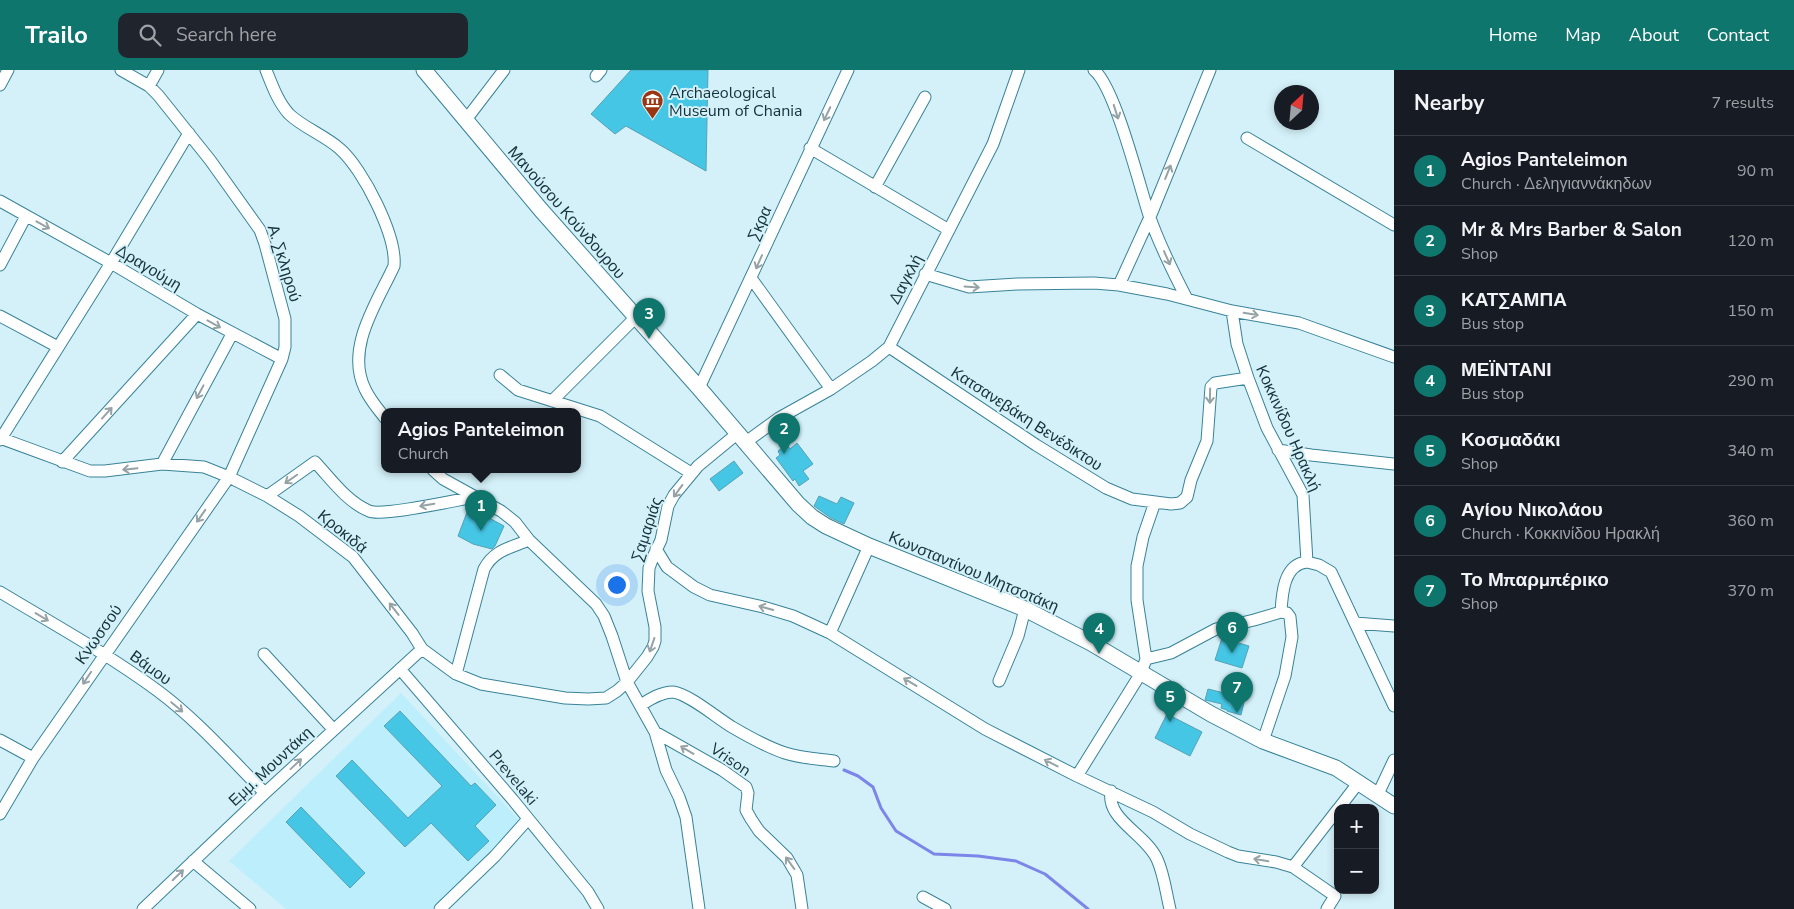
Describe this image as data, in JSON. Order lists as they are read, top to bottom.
{
  "streets": {
    "main road": ["Μανούσου Κούνδουρου", "Κωνσταντίνου Μητσοτάκη"],
    "street": [
      "Σκρα",
      "Α. Σκληρού",
      "Δραγούμη",
      "Δαγκλή",
      "Κατσανεβάκη Βενέδικτου",
      "Κοκκινίδου Ηρακλή",
      "Σαμαριάς",
      "Κροκιδά",
      "Κνωσσού",
      "Βάμου",
      "Vrison",
      "Εμμ. Μουντάκη",
      "Prevelaki"
    ]
  },
  "crossings": [
    ["Μανούσου Κούνδουρου", "Σκρα"],
    ["Μανούσου Κούνδουρου", "Δαγκλή"],
    ["Μανούσου Κούνδουρου", "Σαμαριάς"],
    ["Μανούσου Κούνδουρου", "Κωνσταντίνου Μητσοτάκη"],
    ["Α. Σκληρού", "Δραγούμη"],
    ["Α. Σκληρού", "Κροκιδά"],
    ["Α. Σκληρού", "Κνωσσού"],
    ["Δαγκλή", "Κατσανεβάκη Βενέδικτου"],
    ["Δαγκλή", "Σαμαριάς"],
    ["Δαγκλή", "Κωνσταντίνου Μητσοτάκη"],
    ["Κατσανεβάκη Βενέδικτου", "Κοκκινίδου Ηρακλή"],
    ["Σαμαριάς", "Κροκιδά"],
    ["Σαμαριάς", "Κωνσταντίνου Μητσοτάκη"],
    ["Κροκιδά", "Κνωσσού"],
    ["Κροκιδά", "Εμμ. Μουντάκη"],
    ["Κνωσσού", "Βάμου"],
    ["Βάμου", "Εμμ. Μουντάκη"],
    ["Εμμ. Μουντάκη", "Prevelaki"]
  ],
  "one_way": [
    "Σαμαριάς",
    "Κροκιδά",
    "Κνωσσού",
    "Vrison",
    "Εμμ. Μουντάκη"
  ],
  "places": {
    "museum": ["Archaeological Museum of Chania"]
  },
  "north": "top right",
  "page": {
    "header": "Trailo",
    "search": "Search here",
    "nav": [
      "Home",
      "Map",
      "About",
      "Contact"
    ],
    "heading": ["Nearby", "7 results"],
    "list": [
      {
        "mark": "1",
        "name": "Agios Panteleimon",
        "note": "Church · Δεληγιαννάκηδων",
        "value": "90 m"
      },
      {
        "mark": "2",
        "name": "Mr & Mrs Barber & Salon",
        "note": "Shop",
        "value": "120 m"
      },
      {
        "mark": "3",
        "name": "ΚΑΤΣΑΜΠΑ",
        "note": "Bus stop",
        "value": "150 m"
      },
      {
        "mark": "4",
        "name": "ΜΕΪΝΤΑΝΙ",
        "note": "Bus stop",
        "value": "290 m"
      },
      {
        "mark": "5",
        "name": "Κοσμαδάκι",
        "note": "Shop",
        "value": "340 m"
      },
      {
        "mark": "6",
        "name": "Αγίου Νικολάου",
        "note": "Church · Κοκκινίδου Ηρακλή",
        "value": "360 m"
      },
      {
        "mark": "7",
        "name": "Το Μπαρμπέρικο",
        "note": "Shop",
        "value": "370 m"
      }
    ],
    "pins": [
      "3",
      "2",
      "1",
      "6",
      "4",
      "7",
      "5"
    ],
    "popup": ["Agios Panteleimon", "Church"],
    "map_buttons": ["+", "−"]
  }
}
